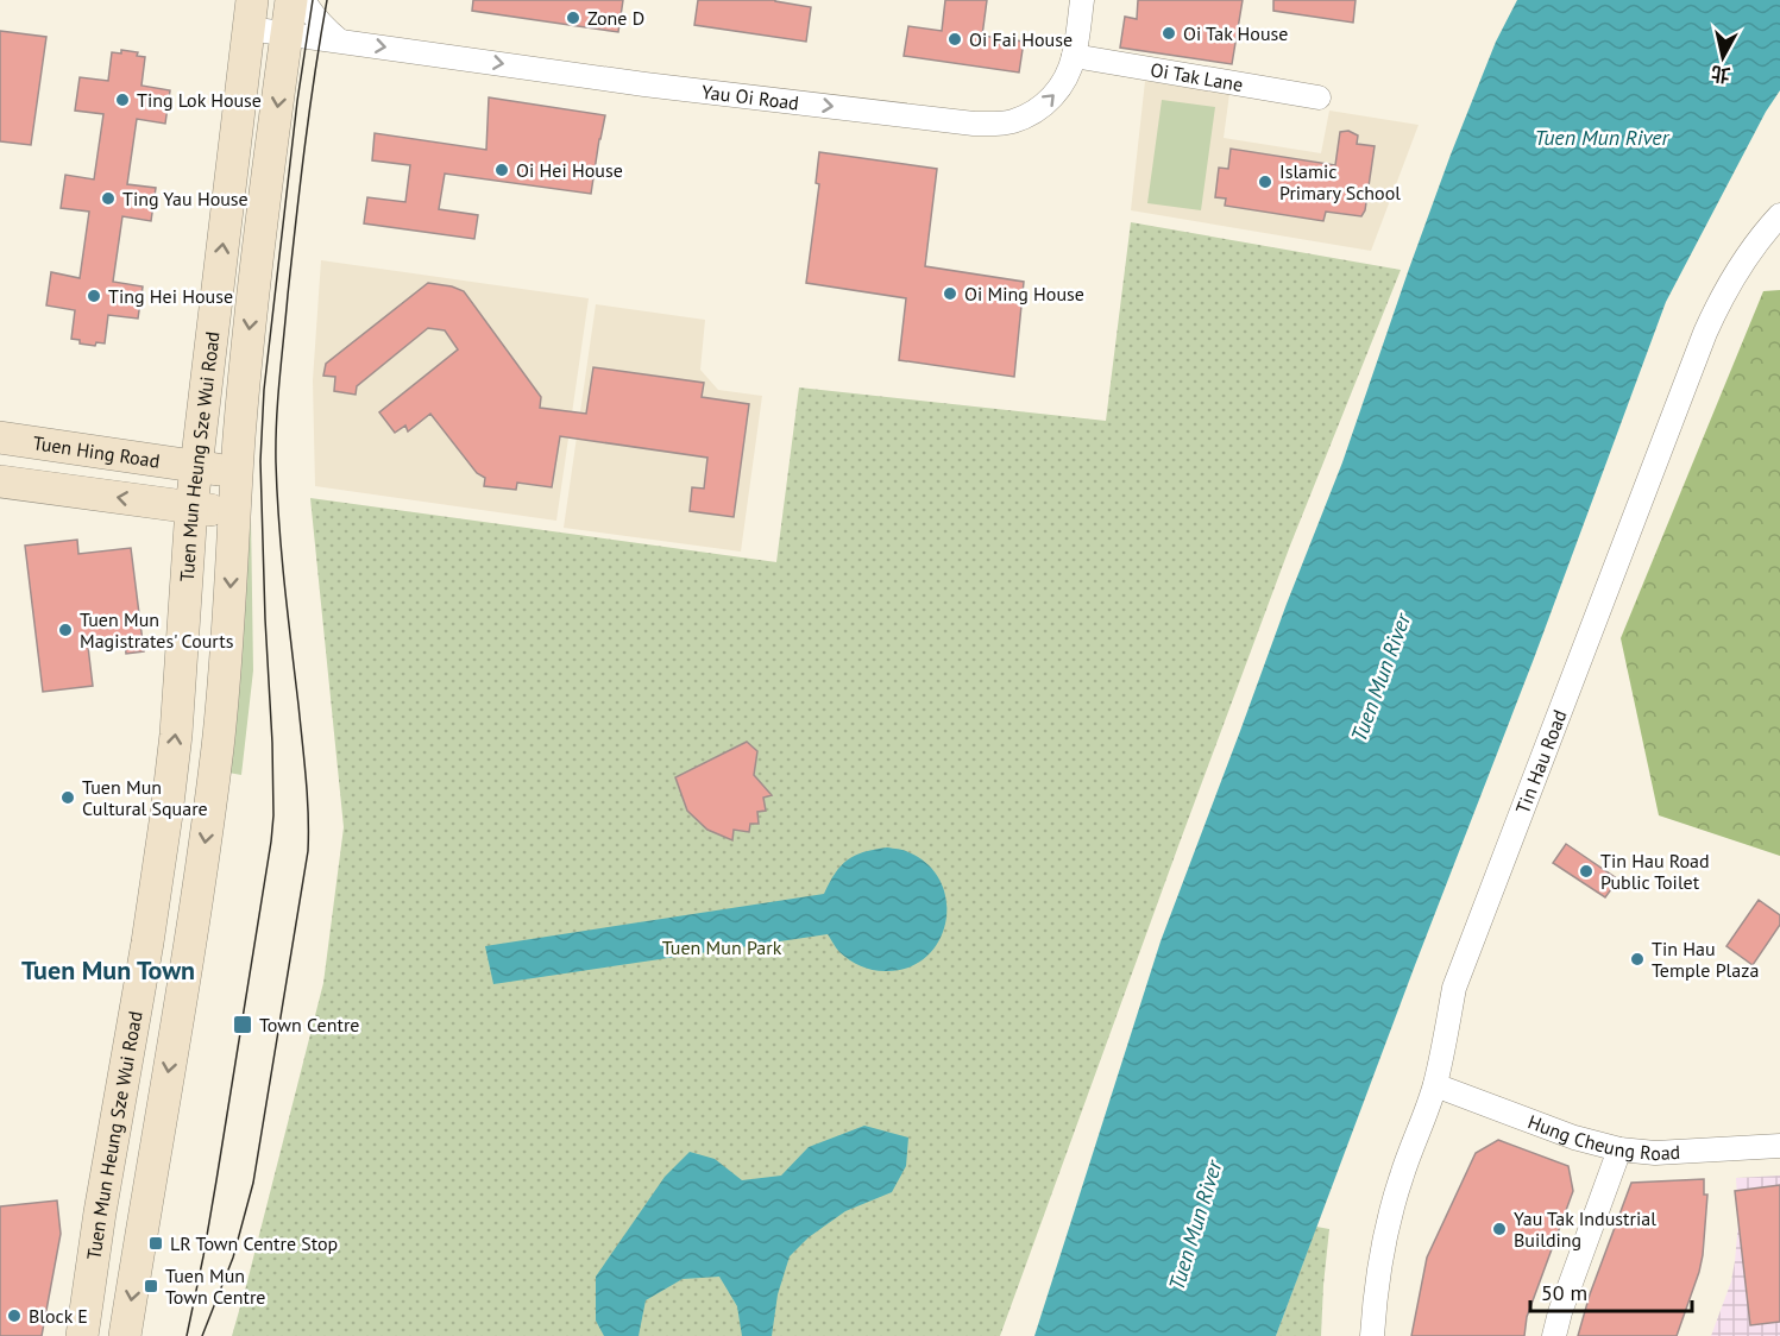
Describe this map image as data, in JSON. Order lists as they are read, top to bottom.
{
  "streets": {
    "main road": ["Tuen Hing Road", "Tuen Mun Heung Sze Wui Road"],
    "street": [
      "Oi Tak Lane",
      "Yau Oi Road",
      "Tin Hau Road",
      "Hung Cheung Road"
    ]
  },
  "crossings": [
    ["Oi Tak Lane", "Yau Oi Road"],
    ["Yau Oi Road", "Tuen Mun Heung Sze Wui Road"],
    ["Tuen Hing Road", "Tuen Mun Heung Sze Wui Road"],
    ["Tin Hau Road", "Hung Cheung Road"]
  ],
  "one_way": ["Yau Oi Road"],
  "districts": ["Tuen Mun Town"],
  "water": ["Tuen Mun River"],
  "parks": ["Tuen Mun Park"],
  "places": {
    "other": [
      "Zone D",
      "Oi Tak House",
      "Oi Fai House",
      "Ting Lok House",
      "Oi Hei House",
      "Islamic Primary School",
      "Ting Yau House",
      "Oi Ming House",
      "Ting Hei House",
      "Tuen Mun Magistrates' Courts",
      "Tuen Mun Cultural Square",
      "Tin Hau Road Public Toilet",
      "Tin Hau Temple Plaza",
      "Yau Tak Industrial Building",
      "Block E"
    ],
    "transit": ["Town Centre", "LR Town Centre Stop", "Tuen Mun Town Centre"]
  },
  "scale_bar": "50 m",
  "north": "bottom"
}
